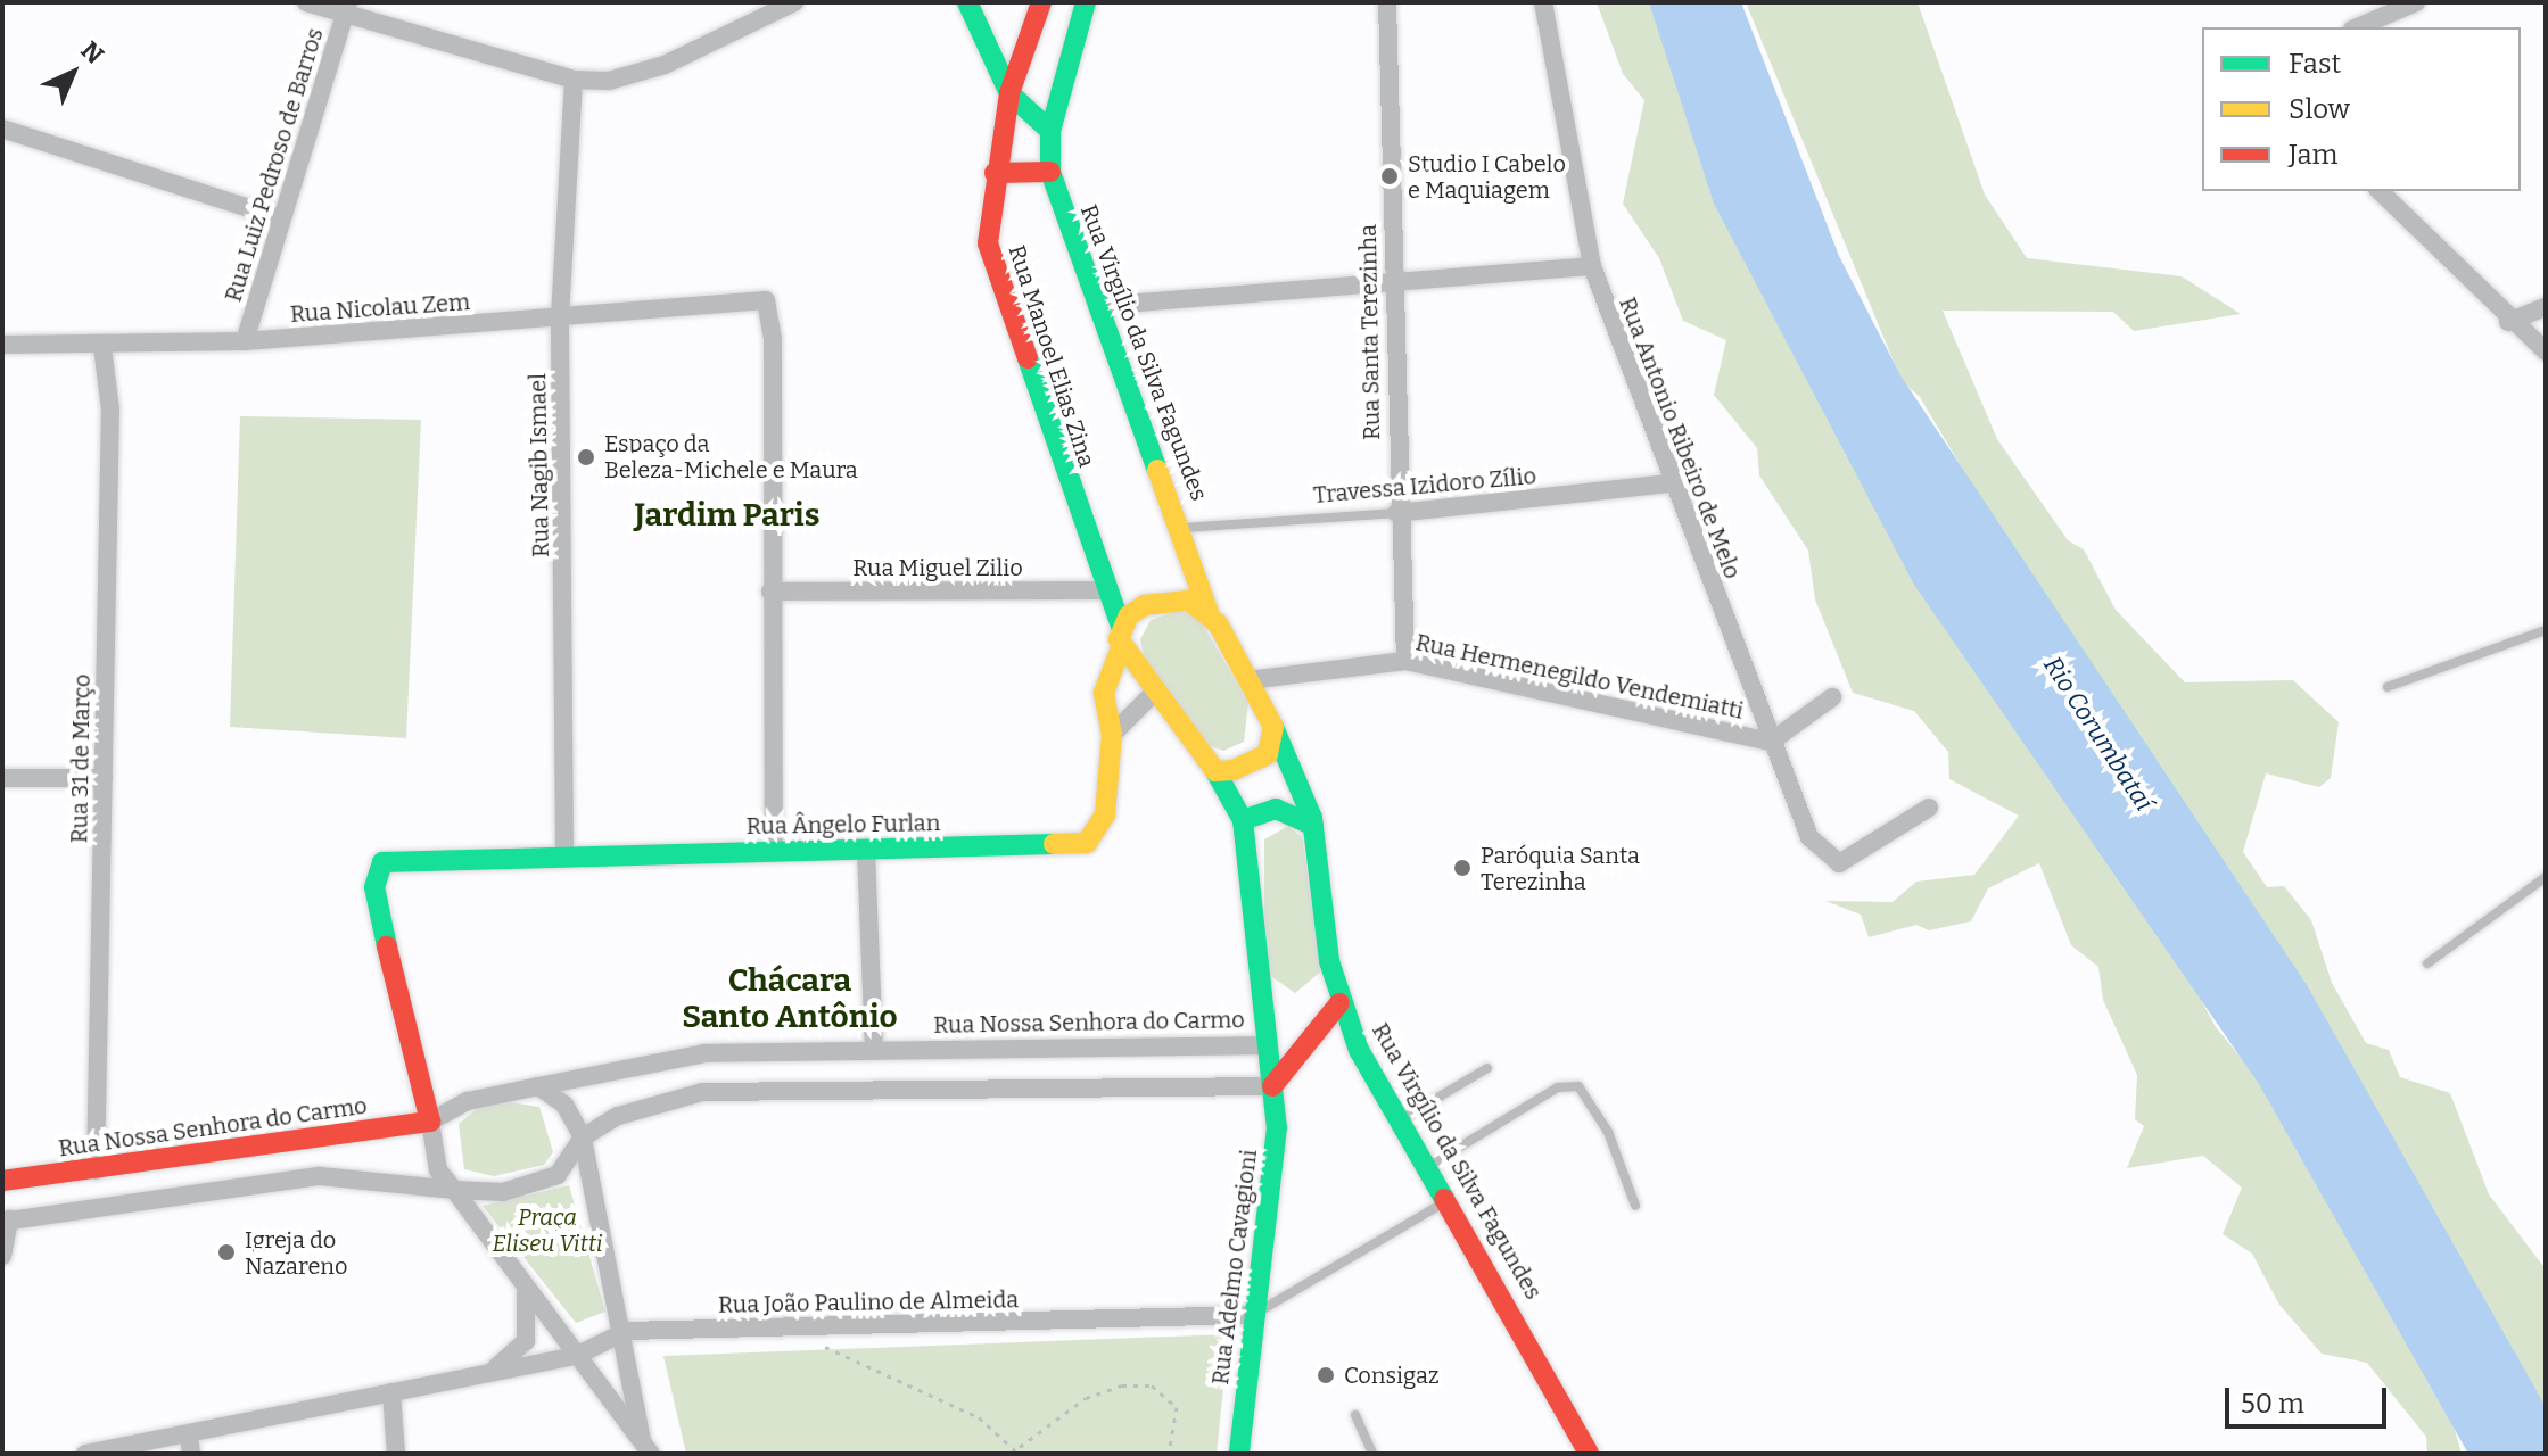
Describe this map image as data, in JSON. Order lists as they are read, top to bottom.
{
  "streets": {
    "street": [
      "Rua Luiz Pedroso de Barros",
      "Rua Nicolau Zem",
      "Rua Santa Terezinha",
      "Rua Virgílio da Silva Fagundes",
      "Rua Manoel Elias Zina",
      "Rua Antonio Ribeiro de Melo",
      "Rua Nagib Ismael",
      "Travessa Izidoro Zílio",
      "Rua Miguel Zilio",
      "Rua Hermenegildo Vendemiatti",
      "Rua 31 de Março",
      "Rua Ângelo Furlan",
      "Rua Nossa Senhora do Carmo",
      "Rua Adelmo Cavagioni",
      "Rua João Paulino de Almeida"
    ]
  },
  "crossings": [
    ["Rua Luiz Pedroso de Barros", "Rua Nicolau Zem"],
    ["Rua Nicolau Zem", "Rua Nagib Ismael"],
    ["Rua Nicolau Zem", "Rua Miguel Zilio"],
    ["Rua Nicolau Zem", "Rua 31 de Março"],
    ["Rua Santa Terezinha", "Travessa Izidoro Zílio"],
    ["Rua Santa Terezinha", "Rua Hermenegildo Vendemiatti"],
    ["Rua Virgílio da Silva Fagundes", "Travessa Izidoro Zílio"],
    ["Rua Virgílio da Silva Fagundes", "Rua Hermenegildo Vendemiatti"],
    ["Rua Manoel Elias Zina", "Rua Miguel Zilio"],
    ["Rua Manoel Elias Zina", "Rua Adelmo Cavagioni"],
    ["Rua Antonio Ribeiro de Melo", "Travessa Izidoro Zílio"],
    ["Rua Antonio Ribeiro de Melo", "Rua Hermenegildo Vendemiatti"],
    ["Rua Nagib Ismael", "Rua Ângelo Furlan"],
    ["Rua 31 de Março", "Rua Nossa Senhora do Carmo"],
    ["Rua Ângelo Furlan", "Rua Nossa Senhora do Carmo"],
    ["Rua Nossa Senhora do Carmo", "Rua Adelmo Cavagioni"],
    ["Rua Adelmo Cavagioni", "Rua João Paulino de Almeida"]
  ],
  "districts": ["Jardim Paris", "Chácara Santo Antônio"],
  "water": ["Rio Corumbataí"],
  "parks": ["Praça Eliseu Vitti"],
  "places": [
    "Studio I Cabelo e Maquiagem",
    "Espaço da Beleza-Michele e Maura",
    "Paróquia Santa Terezinha",
    "Igreja do Nazareno",
    "Consigaz"
  ],
  "legend": ["Fast", "Slow", "Jam"],
  "scale_bar": "50 m",
  "north": "top right"
}
